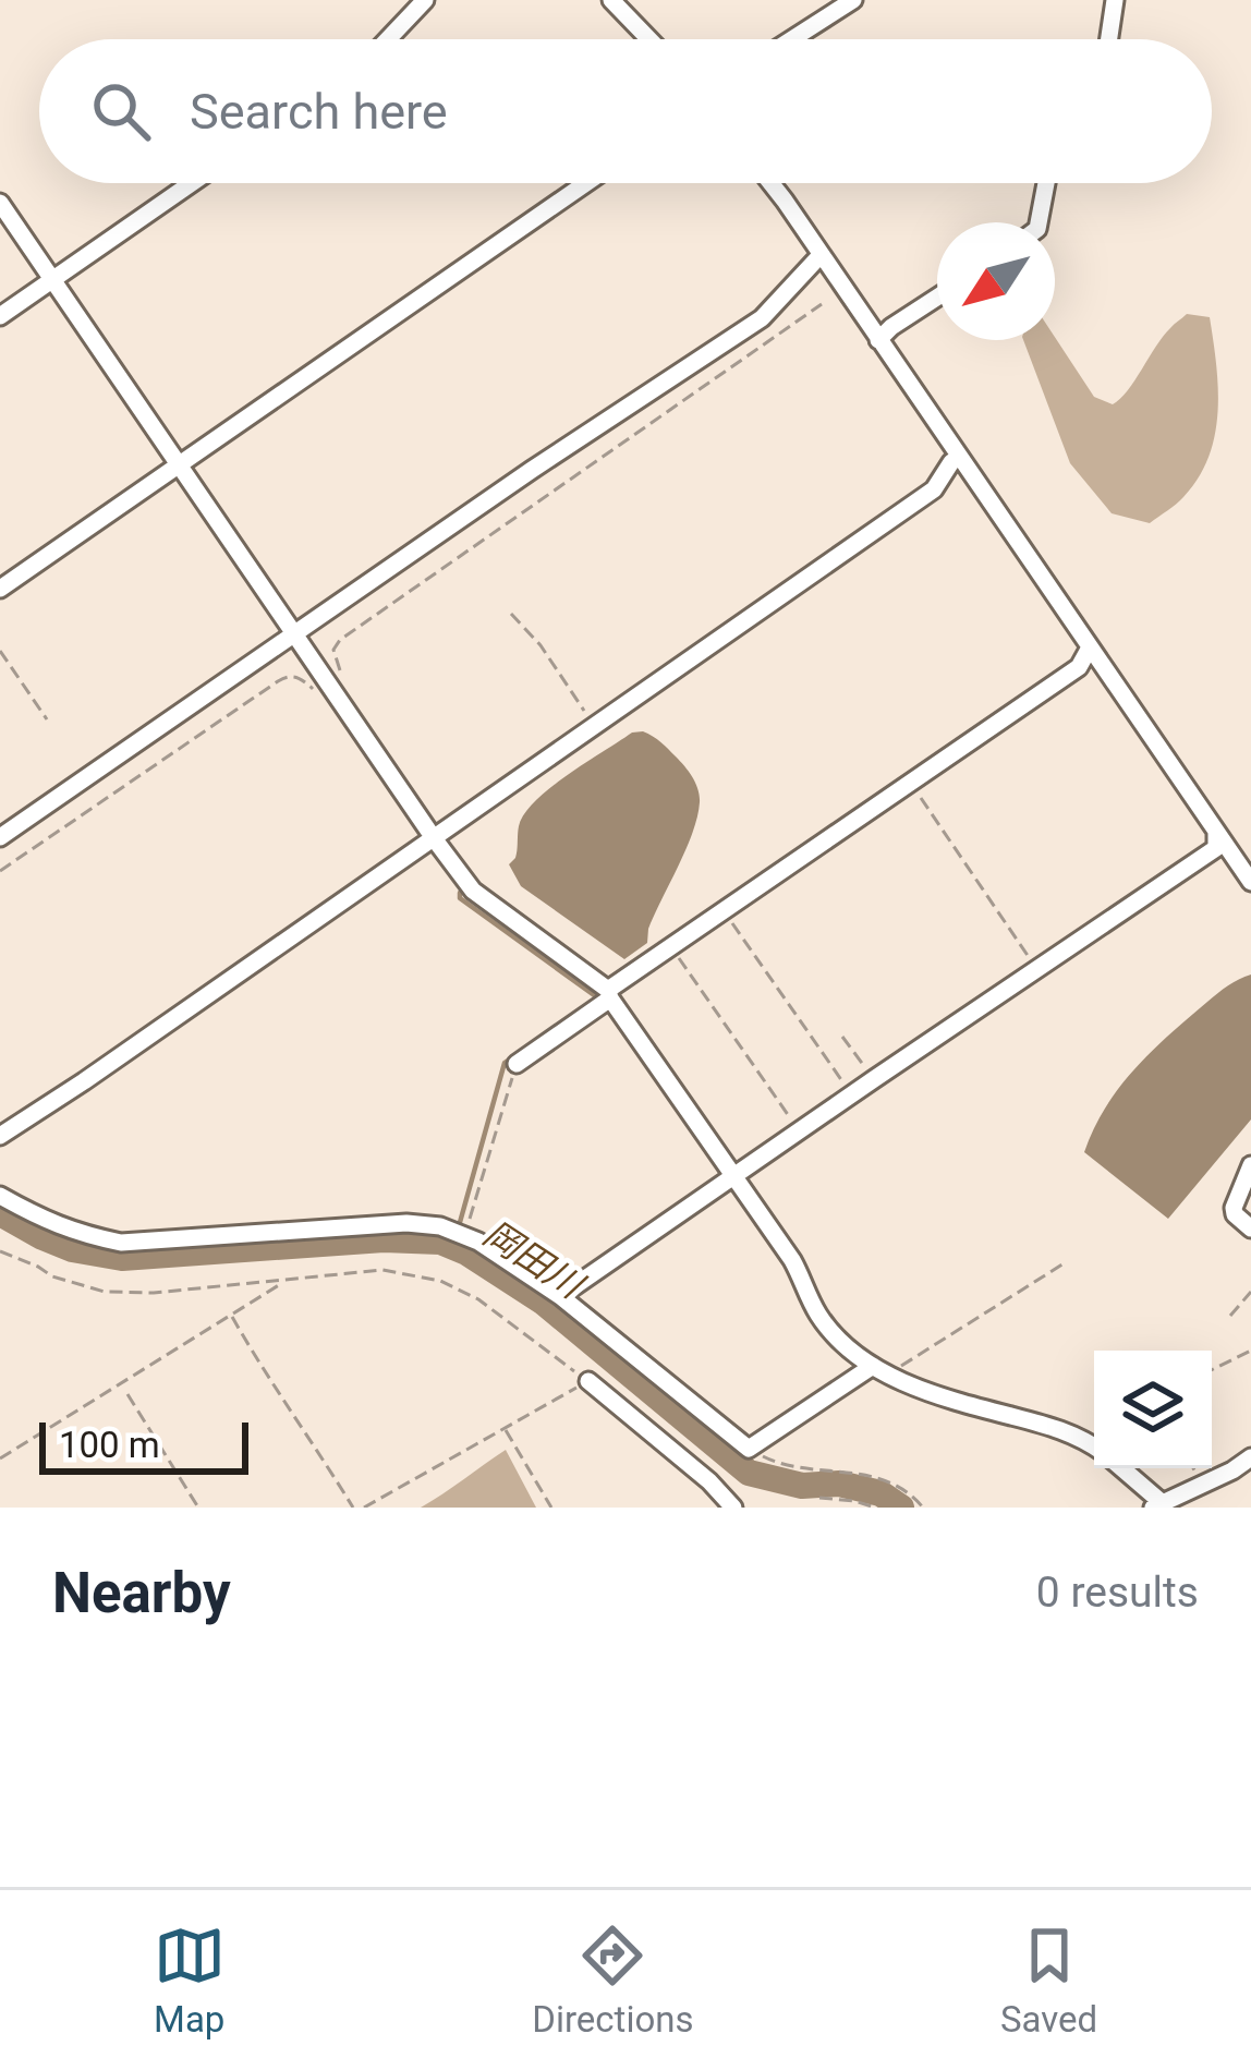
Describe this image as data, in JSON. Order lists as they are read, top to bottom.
{
  "water": ["岡田川"],
  "scale_bar": "100 m",
  "north": "bottom left",
  "page": {
    "search": "Search here",
    "scale": "100 m",
    "heading": ["Nearby", "0 results"],
    "nav": ["Map", "Directions", "Saved"]
  }
}
